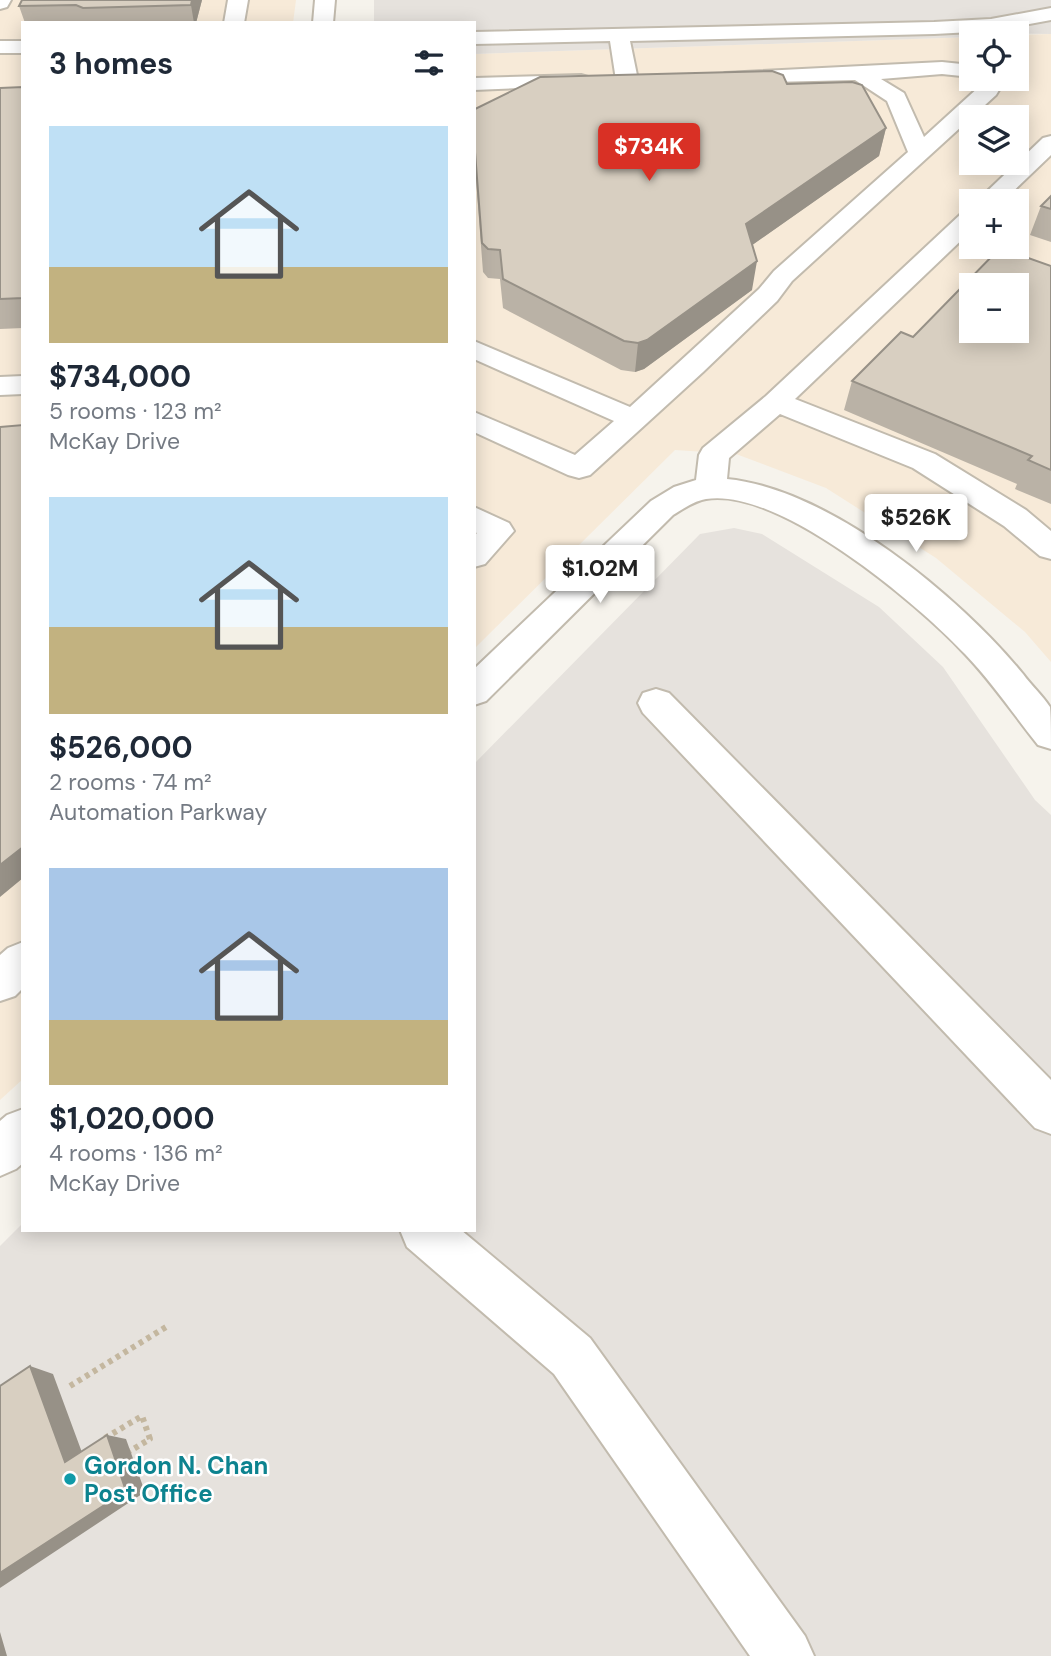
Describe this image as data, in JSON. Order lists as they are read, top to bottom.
{
  "places": ["Gordon N. Chan Post Office"],
  "page": {
    "map_buttons": ["+", "−"],
    "heading": "3 homes",
    "list": [
      {
        "name": "$734,000",
        "note": "5 rooms · 123 m² · McKay Drive"
      },
      {
        "name": "$526,000",
        "note": "2 rooms · 74 m² · Automation Parkway"
      },
      {
        "name": "$1,020,000",
        "note": "4 rooms · 136 m² · McKay Drive"
      }
    ],
    "price": ["$734K", "$526K", "$1.02M"]
  }
}
